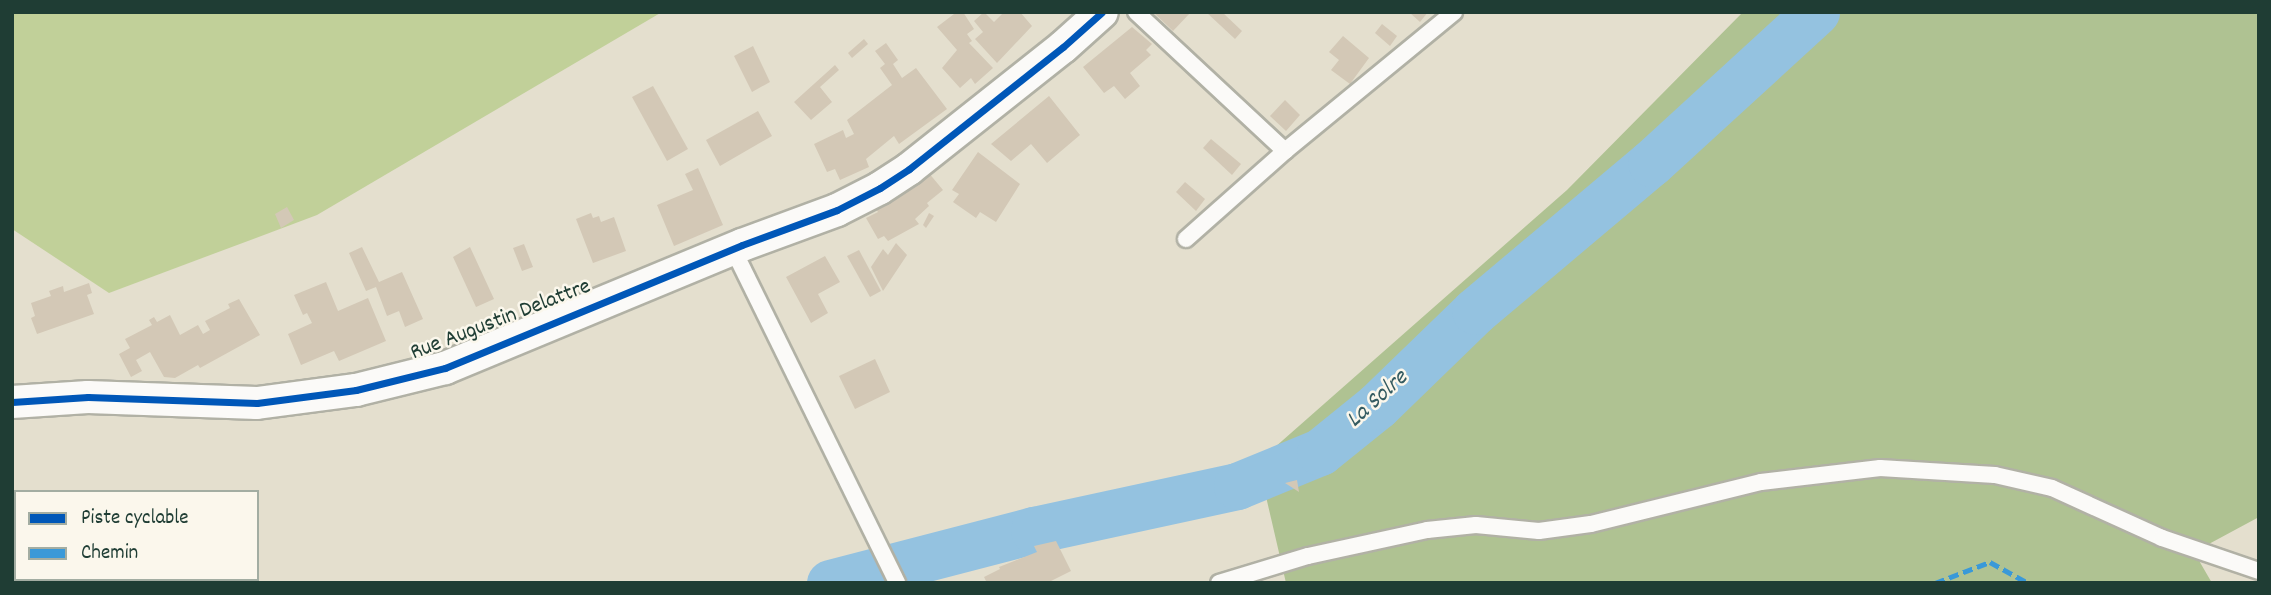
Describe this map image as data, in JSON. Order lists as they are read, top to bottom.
{
  "streets": {
    "street": ["Rue Augustin Delattre"]
  },
  "water": ["La Solre"],
  "legend": ["Piste cyclable", "Chemin"]
}
